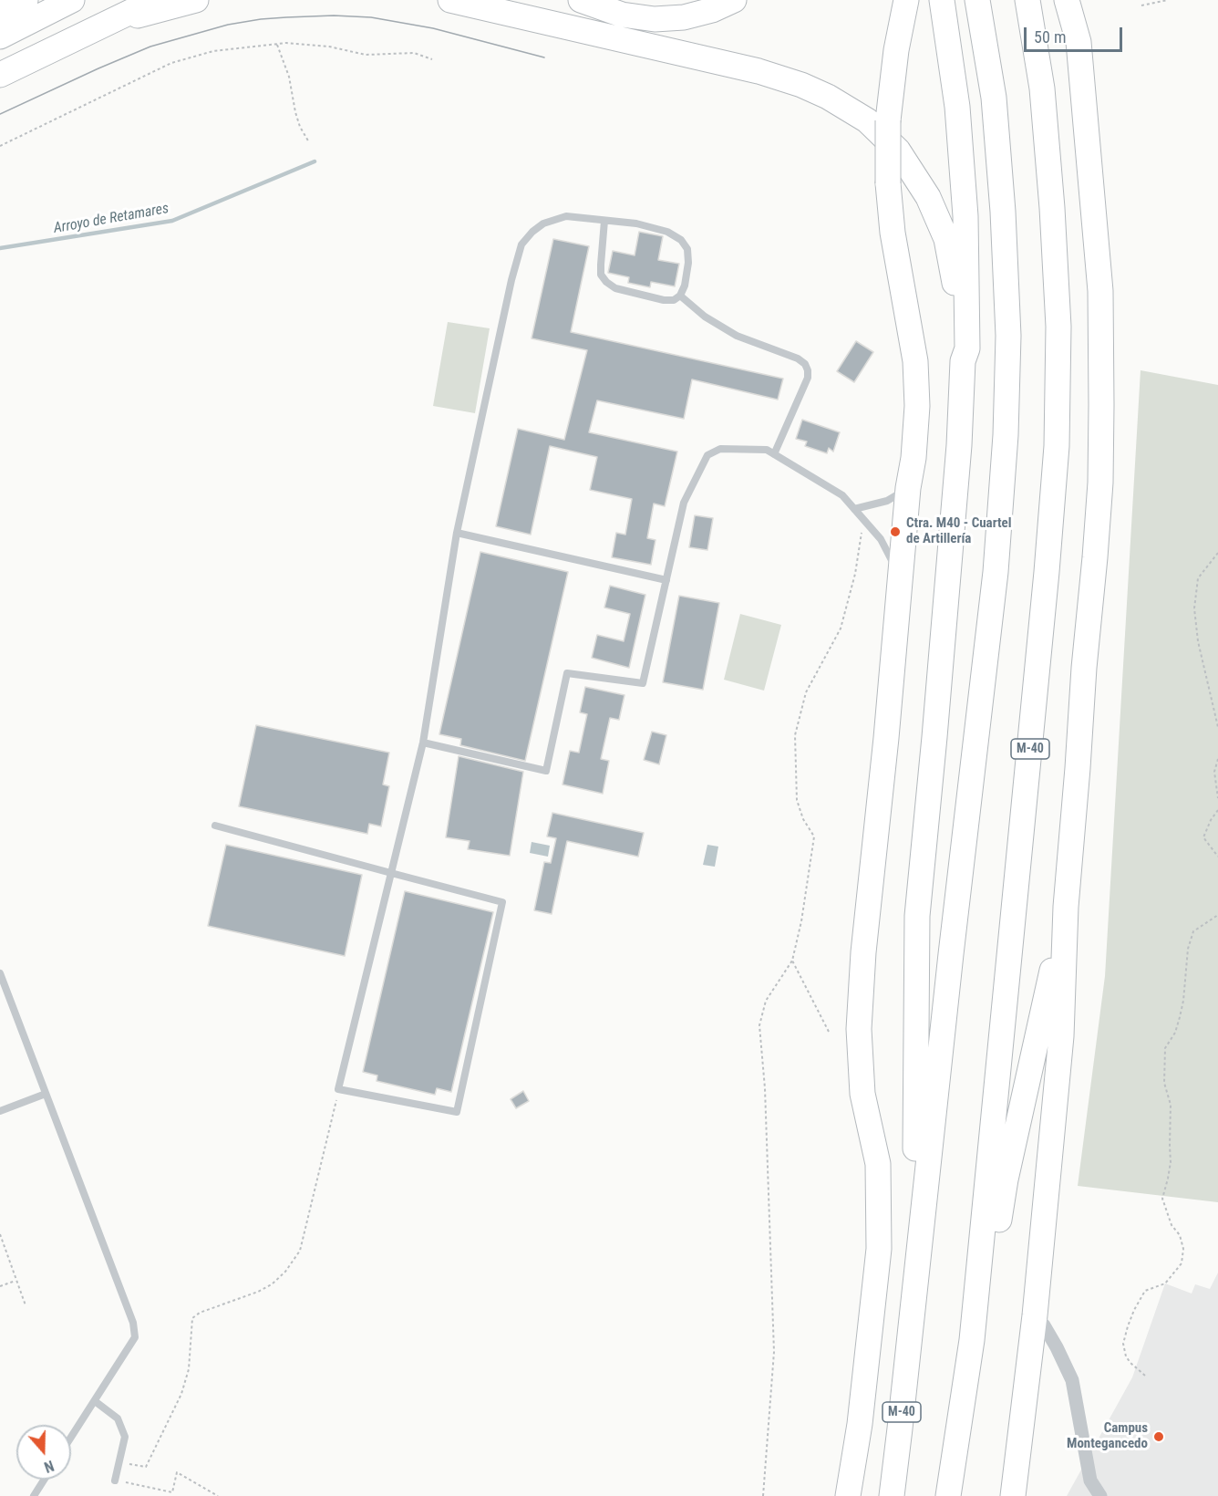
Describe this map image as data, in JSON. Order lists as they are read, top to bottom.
{
  "streets": {
    "highway": ["M-40"]
  },
  "water": ["Arroyo de Retamares"],
  "places": ["Ctra. M40 - Cuartel de Artillería", "Campus Montegancedo"],
  "scale_bar": "50 m",
  "north": "bottom"
}
